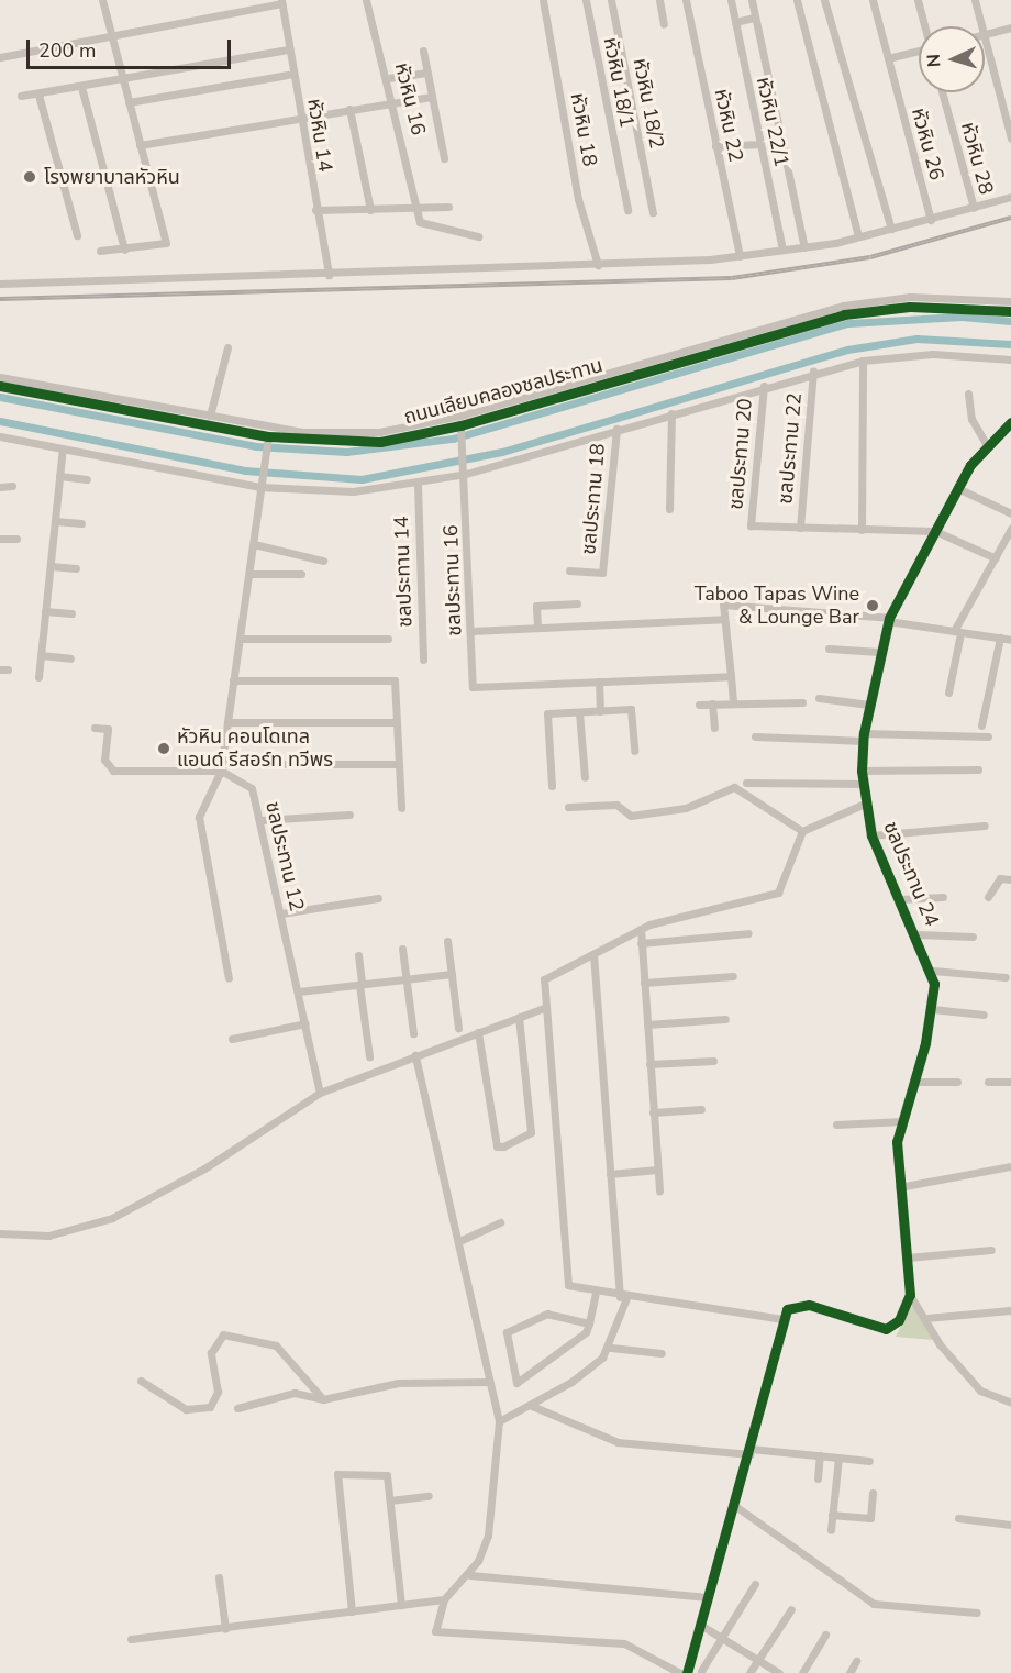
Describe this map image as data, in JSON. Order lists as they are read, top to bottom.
{
  "streets": {
    "street": [
      "หัวหิน 18/1",
      "หัวหิน 16",
      "หัวหิน 18/2",
      "หัวหิน 22/1",
      "หัวหิน 22",
      "หัวหิน 18",
      "หัวหิน 14",
      "หัวหิน 26",
      "หัวหิน 28",
      "ถนนเลียบคลองชลประทาน",
      "ชลประทาน 22",
      "ชลประทาน 20",
      "ชลประทาน 18",
      "ชลประทาน 14",
      "ชลประทาน 16",
      "ชลประทาน 12",
      "ชลประทาน 24"
    ]
  },
  "crossings": [
    ["ถนนเลียบคลองชลประทาน", "ชลประทาน 16"],
    ["ชลประทาน 22", "ชลประทาน 20"]
  ],
  "places": ["โรงพยาบาลหัวหิน", "Taboo Tapas Wine & Lounge Bar", "หัวหิน คอนโดเทล แอนด์ รีสอร์ท ทวีพร"],
  "scale_bar": "200 m",
  "north": "left"
}
